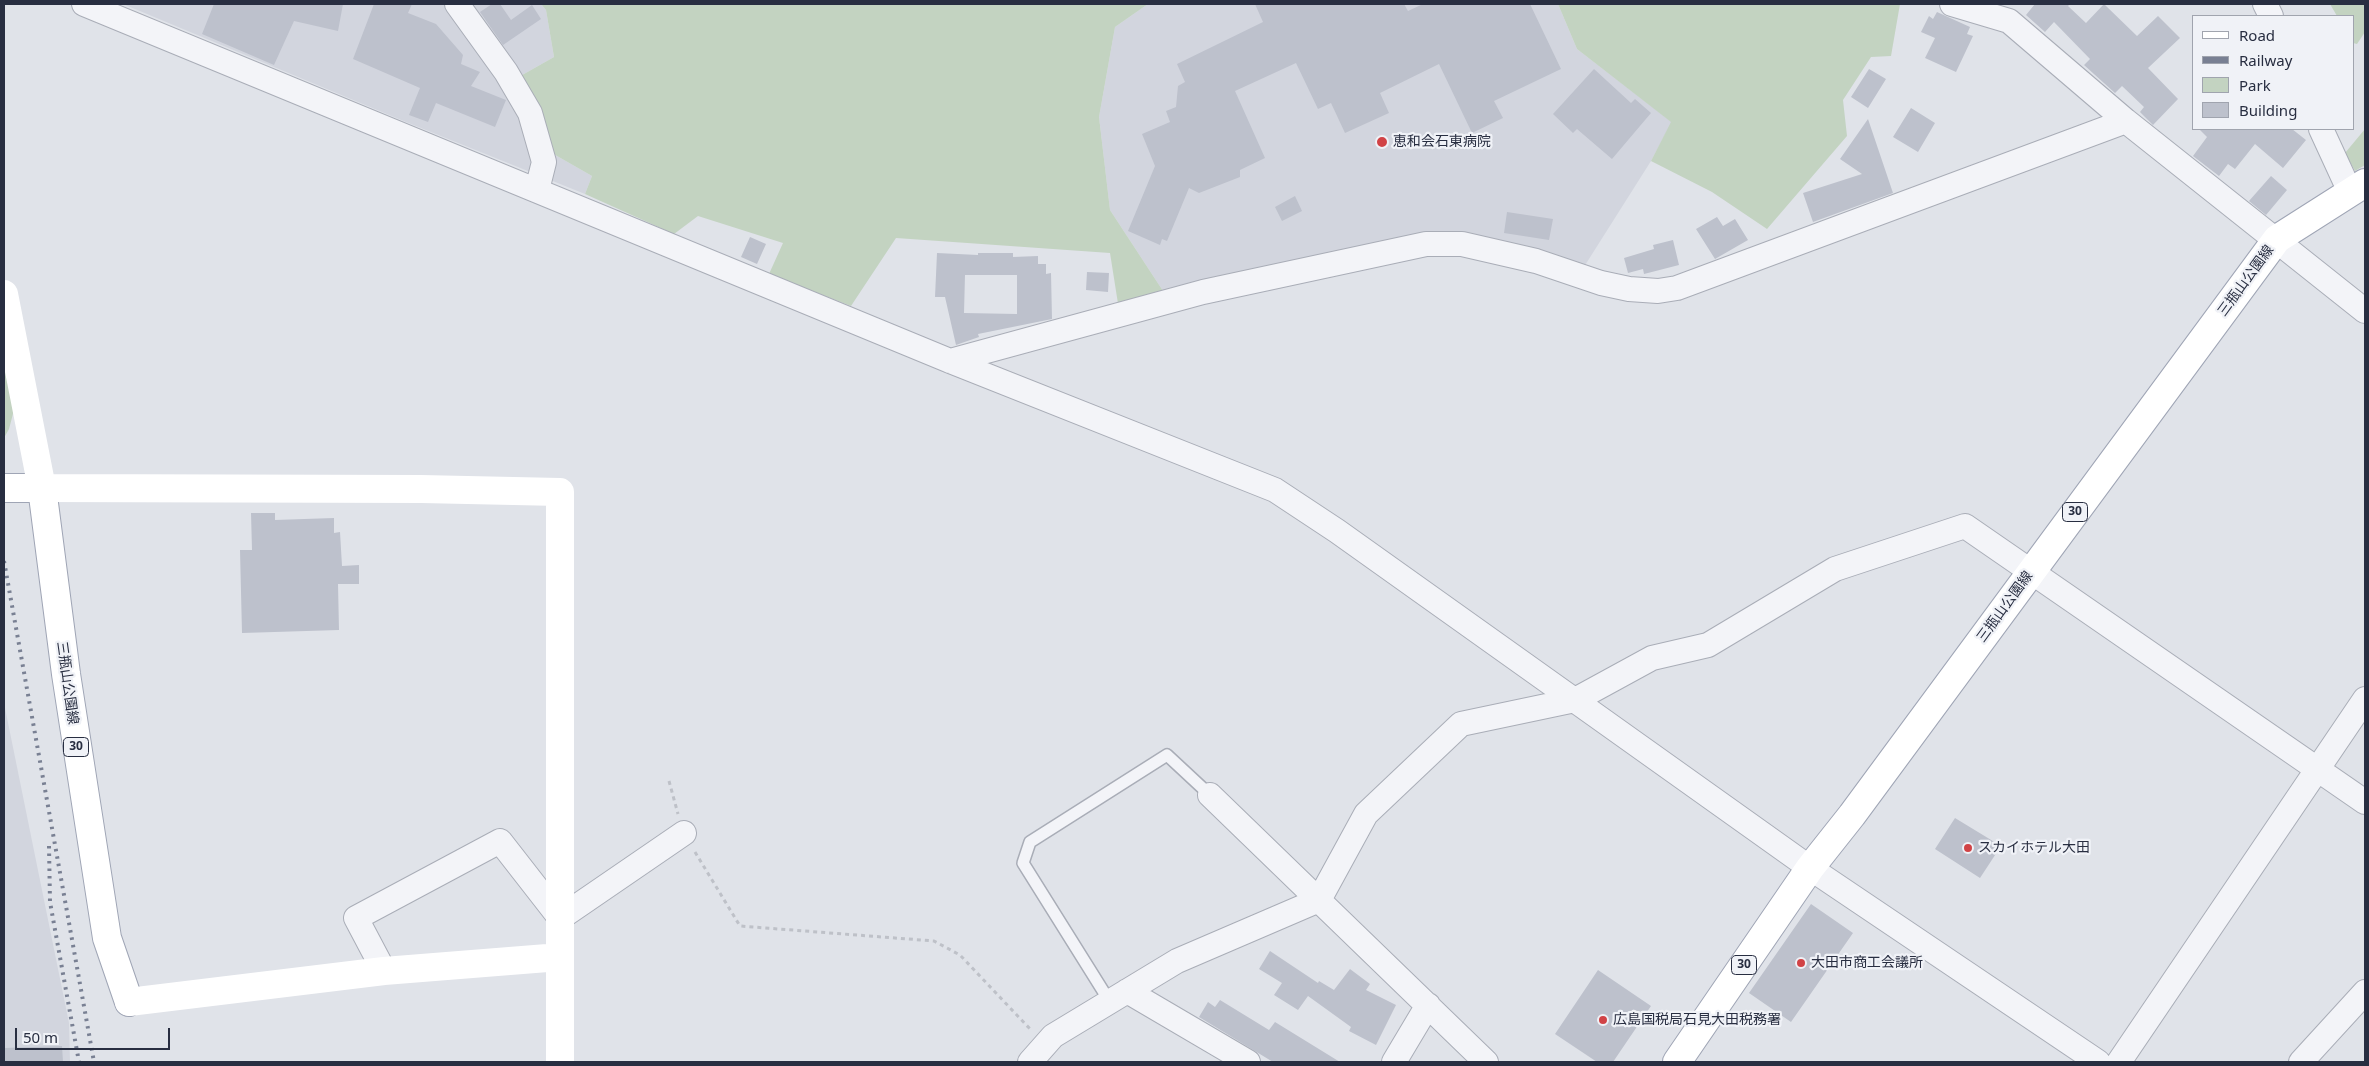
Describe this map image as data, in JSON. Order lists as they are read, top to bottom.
{
  "streets": {
    "street": ["三瓶山公園線", "30"]
  },
  "places": [
    "恵和会石東病院",
    "スカイホテル大田",
    "大田市商工会議所",
    "広島国税局石見大田税務署"
  ],
  "legend": [
    "Road",
    "Railway",
    "Park",
    "Building"
  ],
  "scale_bar": "50 m"
}
